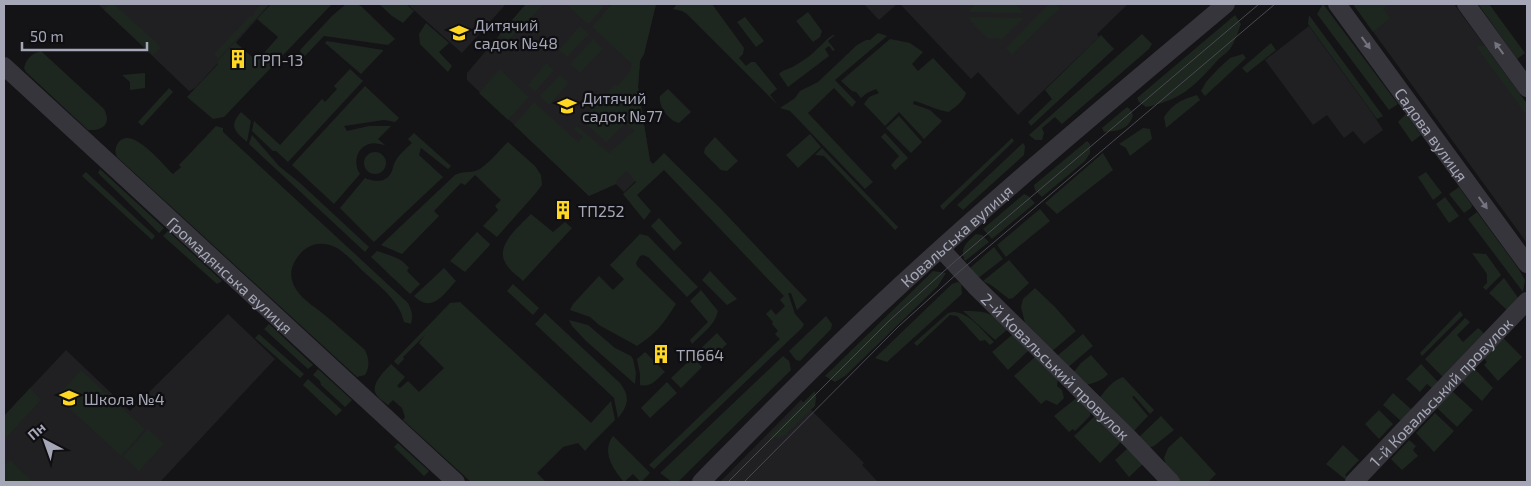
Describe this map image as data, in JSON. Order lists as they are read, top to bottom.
{
  "streets": {
    "street": [
      "Садова вулиця",
      "Ковальська вулиця",
      "Громадянська вулиця",
      "2-й Ковальський провулок",
      "1-й Ковальський провулок"
    ]
  },
  "crossings": [
    ["Ковальська вулиця", "2-й Ковальський провулок"]
  ],
  "places": {
    "school or university": ["Дитячий садок №48", "Дитячий садок №77", "Школа №4"],
    "building": ["ГРП-13", "ТП252", "ТП664"]
  },
  "scale_bar": "50 m",
  "north": "top left"
}
